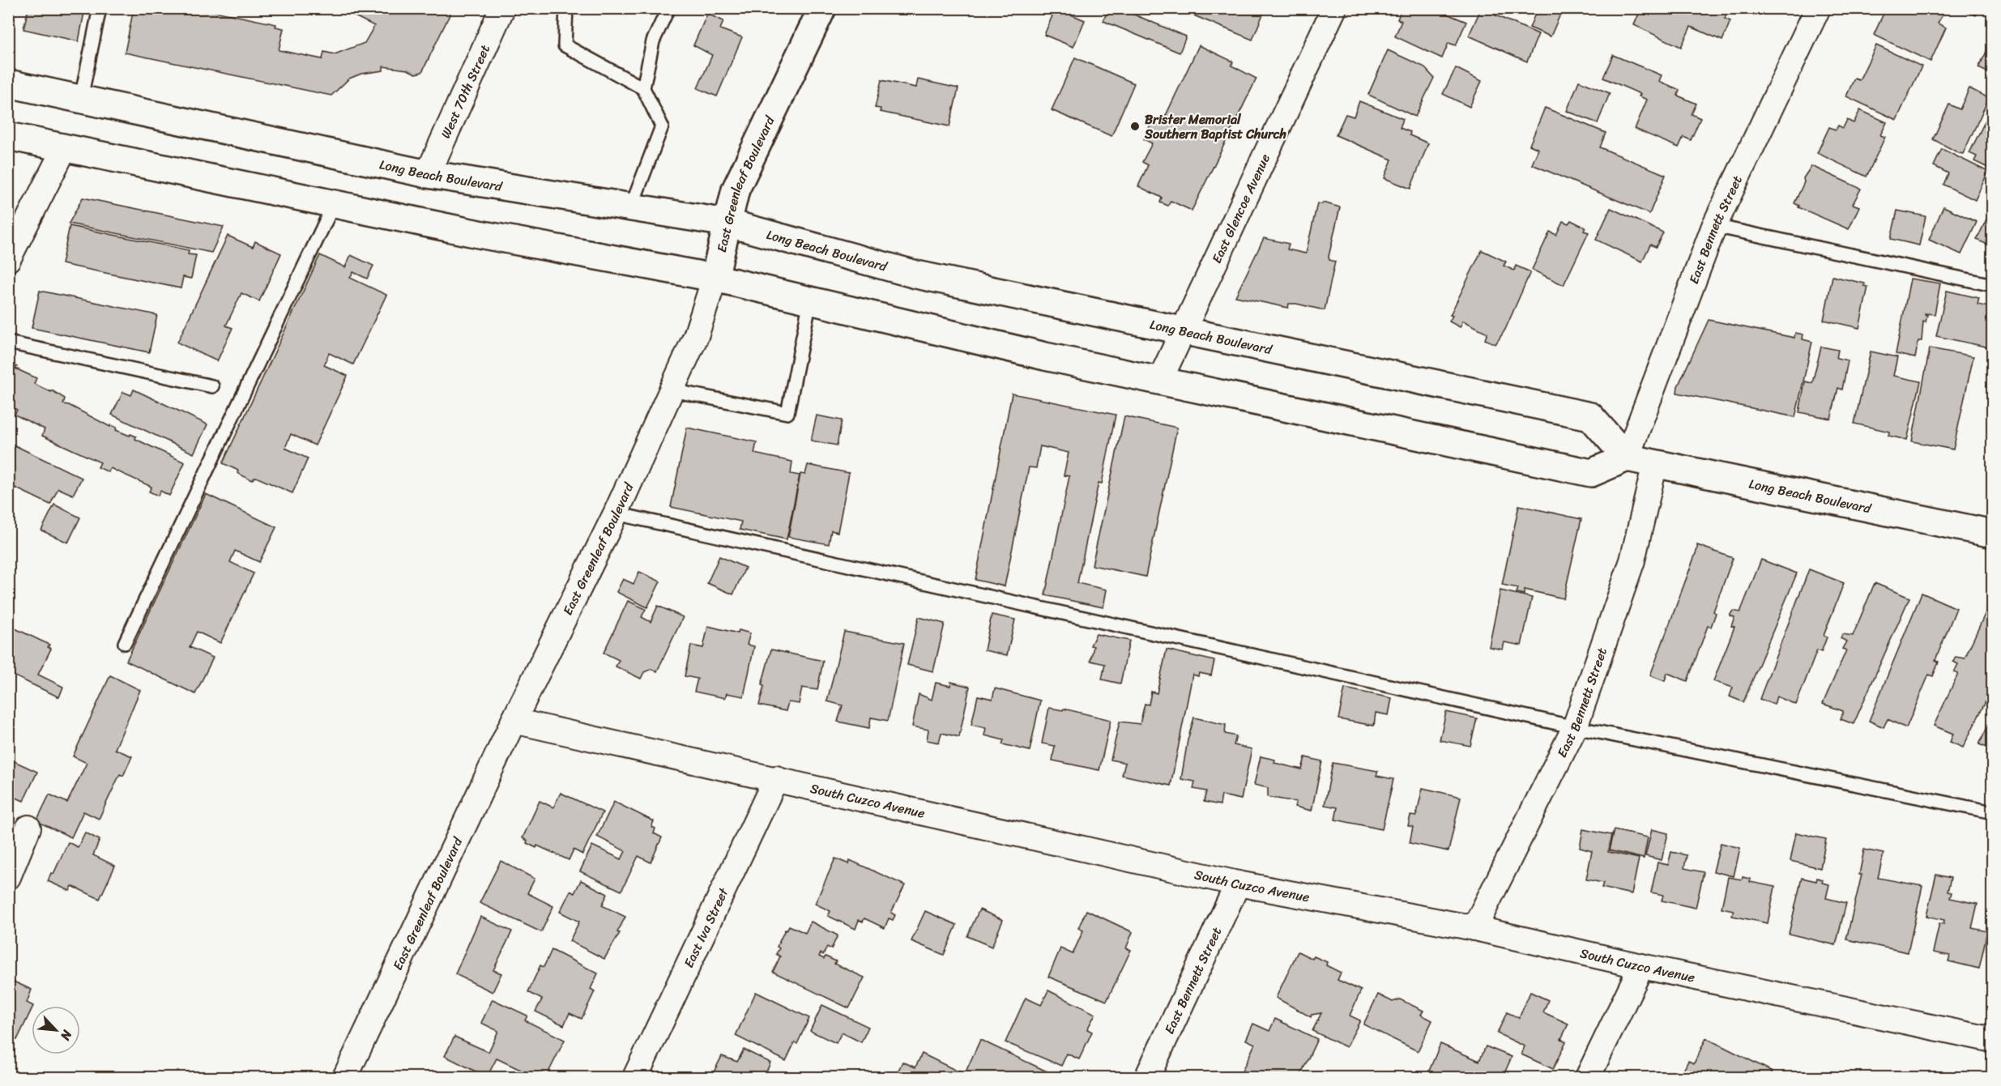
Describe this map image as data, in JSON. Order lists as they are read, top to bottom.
{
  "streets": {
    "main road": ["Long Beach Boulevard", "East Greenleaf Boulevard"],
    "street": [
      "West 70th Street",
      "East Glencoe Avenue",
      "East Bennett Street",
      "South Cuzco Avenue",
      "East Iva Street"
    ]
  },
  "crossings": [
    ["West 70th Street", "Long Beach Boulevard"],
    ["Long Beach Boulevard", "East Greenleaf Boulevard"],
    ["Long Beach Boulevard", "East Glencoe Avenue"],
    ["Long Beach Boulevard", "East Bennett Street"],
    ["East Greenleaf Boulevard", "South Cuzco Avenue"],
    ["East Bennett Street", "South Cuzco Avenue"],
    ["South Cuzco Avenue", "East Iva Street"]
  ],
  "places": ["Brister Memorial Southern Baptist Church"],
  "north": "bottom right"
}
